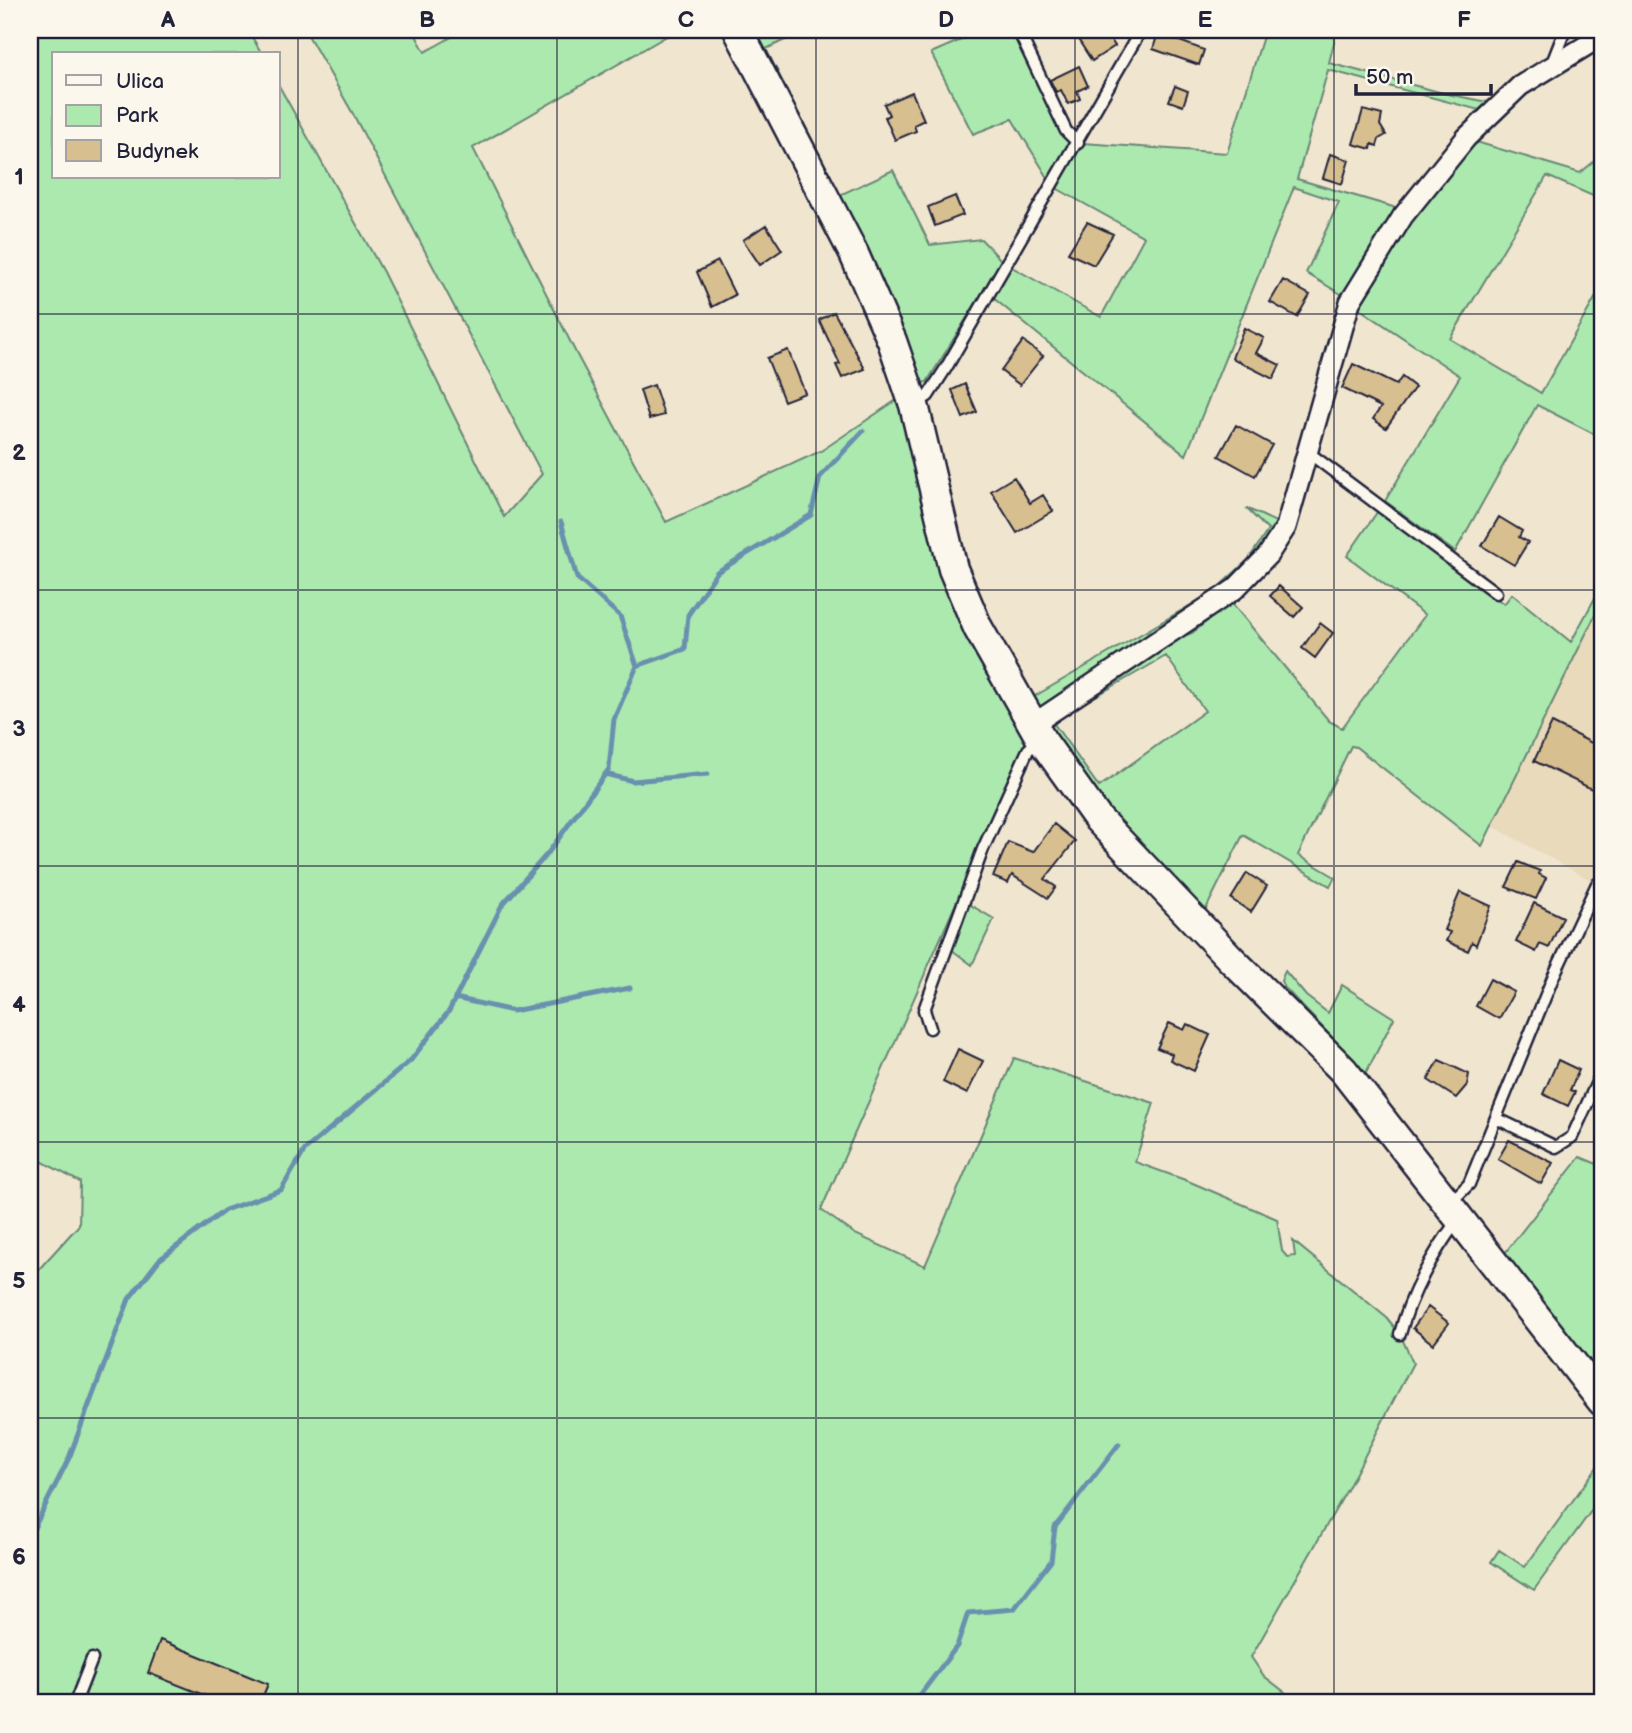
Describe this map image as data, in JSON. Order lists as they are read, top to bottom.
{
  "legend": ["Ulica", "Park", "Budynek"],
  "scale_bar": "50 m",
  "grid": {
    "columns": [
      "A",
      "B",
      "C",
      "D",
      "E",
      "F"
    ],
    "rows": [
      "1",
      "2",
      "3",
      "4",
      "5",
      "6"
    ]
  }
}
